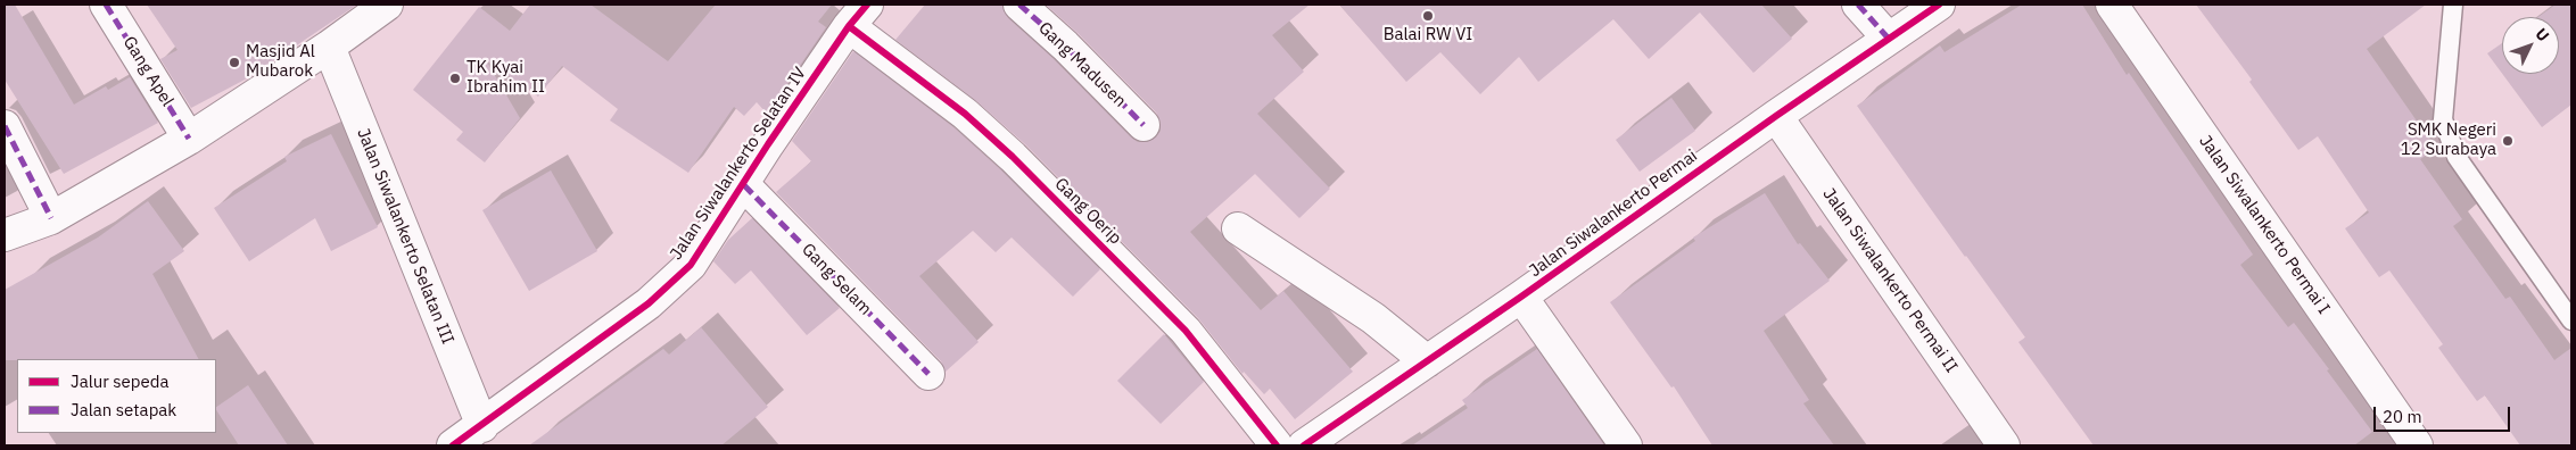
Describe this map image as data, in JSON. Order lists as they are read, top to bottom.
{
  "streets": {
    "street": [
      "Gang Madusen",
      "Gang Apel",
      "Jalan Siwalankerto Selatan IV",
      "Gang Oerip",
      "Jalan Siwalankerto Permai",
      "Jalan Siwalankerto Permai I",
      "Jalan Siwalankerto Selatan III",
      "Gang Selam",
      "Jalan Siwalankerto Permai II"
    ]
  },
  "crossings": [
    ["Jalan Siwalankerto Selatan IV", "Gang Oerip"],
    ["Jalan Siwalankerto Selatan IV", "Jalan Siwalankerto Selatan III"],
    ["Jalan Siwalankerto Selatan IV", "Gang Selam"],
    ["Jalan Siwalankerto Permai", "Jalan Siwalankerto Permai II"]
  ],
  "places": [
    "Balai RW VI",
    "Masjid Al Mubarok",
    "TK Kyai Ibrahim II",
    "SMK Negeri 12 Surabaya"
  ],
  "legend": ["Jalur sepeda", "Jalan setapak"],
  "scale_bar": "20 m",
  "north": "top right"
}
